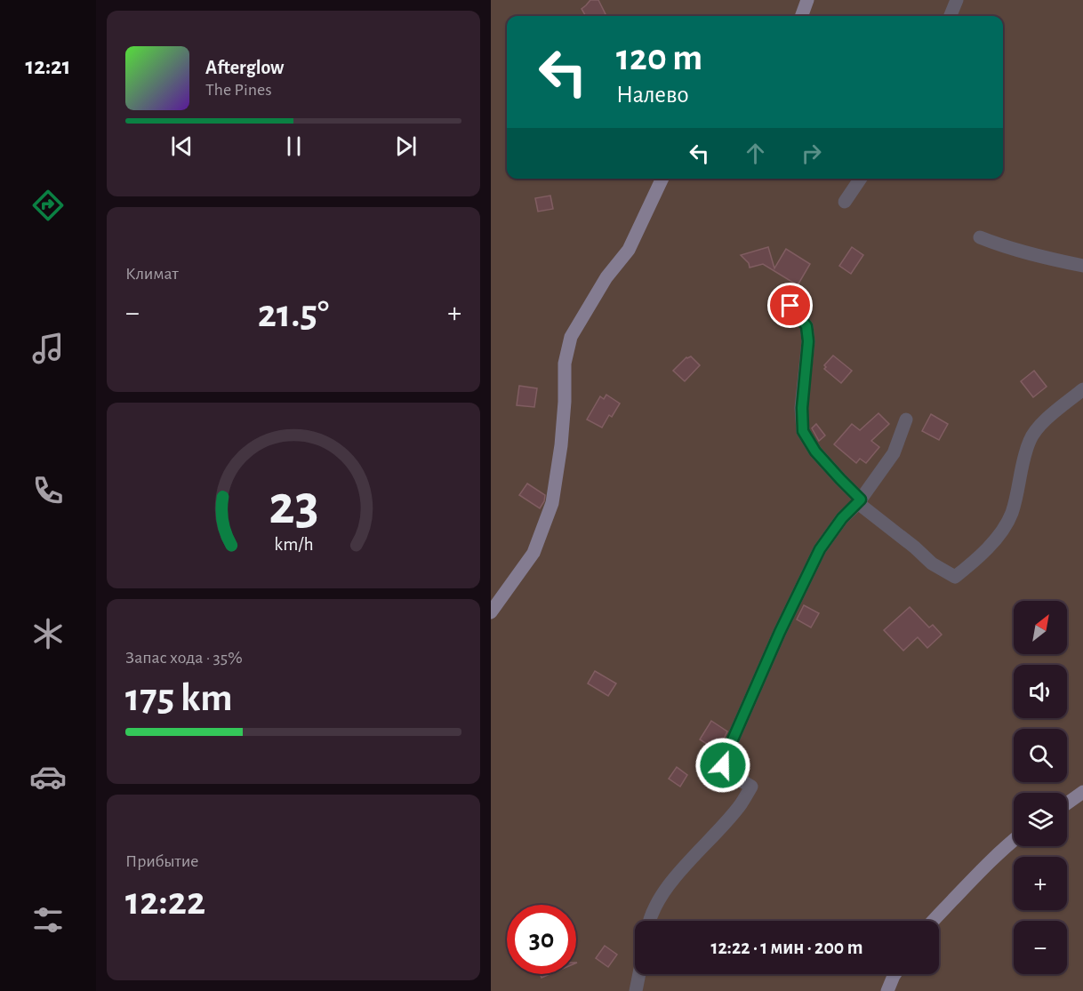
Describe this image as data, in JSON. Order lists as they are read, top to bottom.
{
  "north": "top right",
  "page": {
    "tabs": "12:21",
    "turn": ["120 m", "Налево"],
    "song": ["Afterglow", "The Pines"],
    "tile": [
      "Климат",
      ["Запас хода · 35%", "175 km"],
      ["Прибытие", "12:22"]
    ],
    "heat": ["−", "21.5°", "+"],
    "map_buttons": ["+", "−"],
    "limit": "30",
    "trip": "12:22 · 1 мин · 200 m",
    "gauge": ["23", "km/h"]
  }
}
